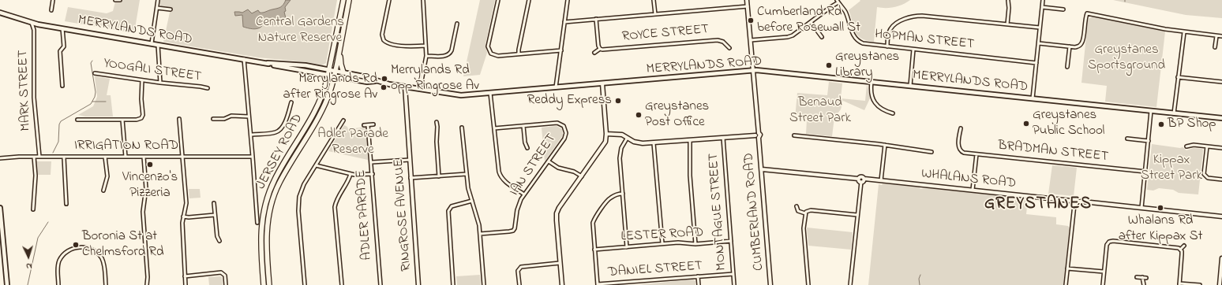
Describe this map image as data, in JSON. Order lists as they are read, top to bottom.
{
  "streets": {
    "highway": ["JERSEY ROAD"],
    "main road": ["MERRYLANDS ROAD"],
    "street": [
      "ROYCE STREET",
      "HOPMAN STREET",
      "YOOGALI STREET",
      "MARK STREET",
      "IRRIGATION ROAD",
      "BRADMAN STREET",
      "IAN STREET",
      "WHALANS ROAD",
      "MONTAGUE STREET",
      "CUMBERLAND ROAD",
      "ADLER PARADE",
      "RINGROSE AVENUE",
      "LESTER ROAD",
      "DANIEL STREET"
    ]
  },
  "crossings": [
    ["MERRYLANDS ROAD", "MARK STREET"],
    ["MERRYLANDS ROAD", "JERSEY ROAD"],
    ["MERRYLANDS ROAD", "CUMBERLAND ROAD"],
    ["MERRYLANDS ROAD", "RINGROSE AVENUE"],
    ["MARK STREET", "IRRIGATION ROAD"],
    ["IRRIGATION ROAD", "JERSEY ROAD"],
    ["MONTAGUE STREET", "LESTER ROAD"],
    ["MONTAGUE STREET", "DANIEL STREET"]
  ],
  "districts": ["GREYSTANES"],
  "parks": [
    "Central Gardens Nature Reserve",
    "Greystanes Sportsground",
    "Benaud Street Park",
    "Adler Parade Reserve",
    "Kippax Street Park"
  ],
  "places": [
    "Cumberland Rd before Rosewall St",
    "Greystanes Library",
    "Merrylands Rd opp Ringrose Av",
    "Merrylands Rd after Ringrose Av",
    "Reddy Express",
    "Greystanes Post Office",
    "Greystanes Public School",
    "BP Shop",
    "Vincenzo's Pizzeria",
    "Whalans Rd after Kippax St",
    "Boronia St at Chelmsford Rd"
  ],
  "north": "bottom"
}
